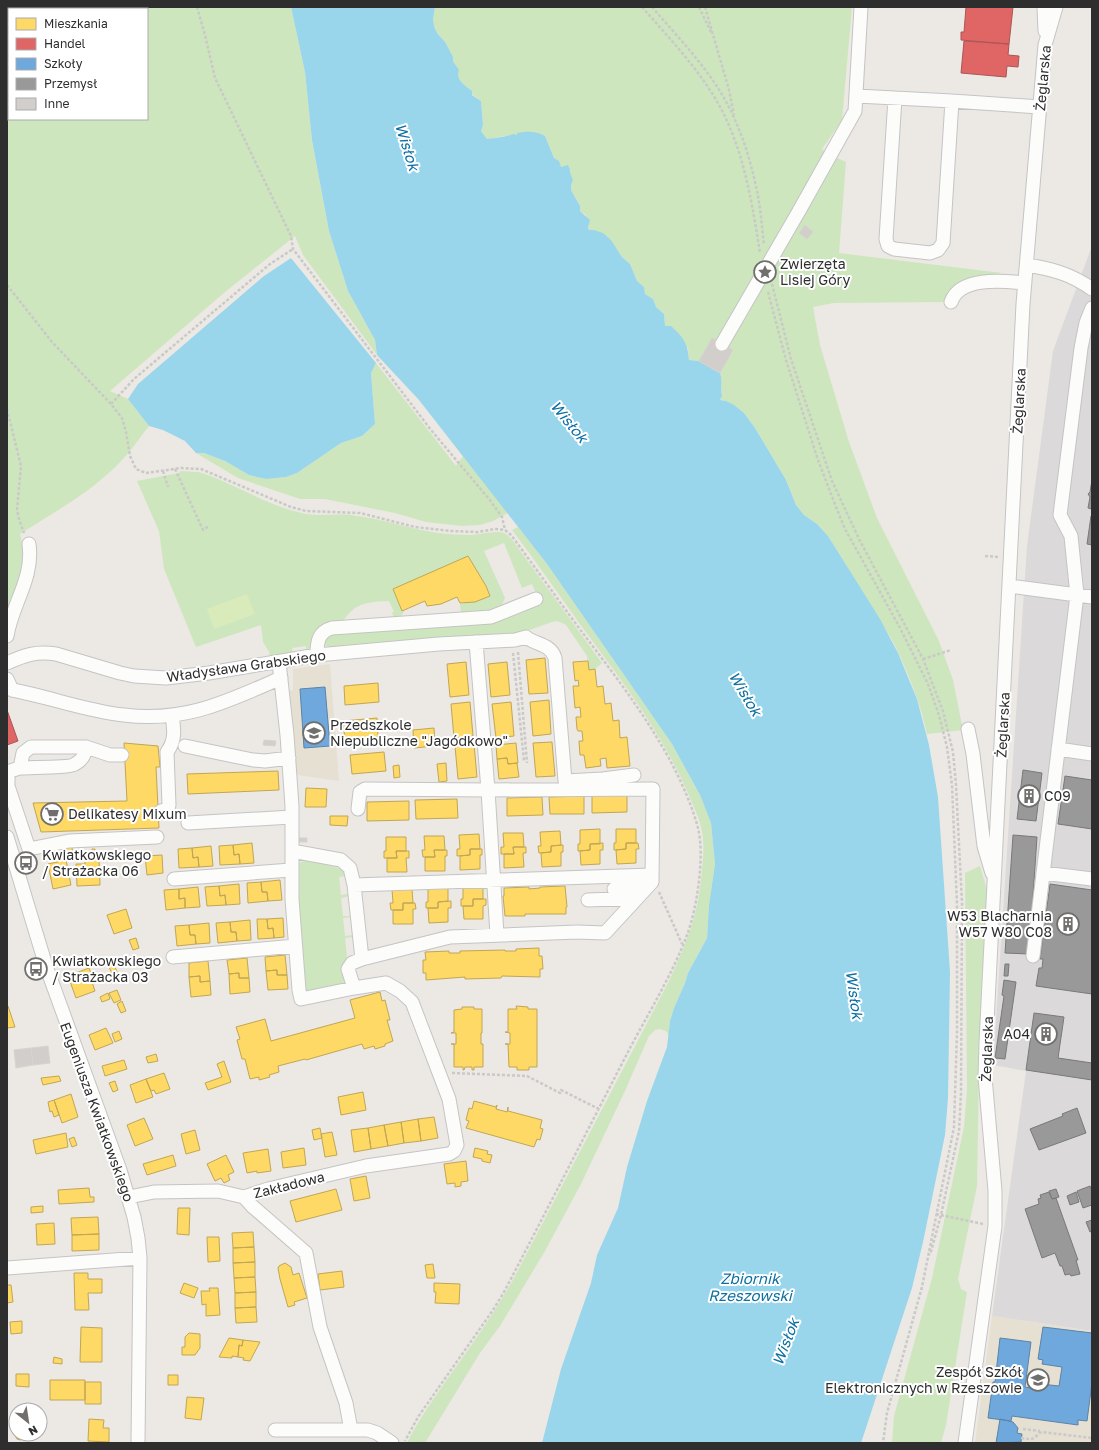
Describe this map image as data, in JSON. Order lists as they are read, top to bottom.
{
  "streets": {
    "street": [
      "Żeglarska",
      "Władysława Grabskiego",
      "Eugeniusza Kwiatkowskiego",
      "Zakładowa"
    ]
  },
  "crossings": [
    ["Eugeniusza Kwiatkowskiego", "Zakładowa"]
  ],
  "water": ["Wisłok", "Zbiornik Rzeszowski"],
  "places": {
    "place": ["Zwierzęta Lisiej Góry"],
    "school or university": ["Przedszkole Niepubliczne \"Jagódkowo\"", "Zespół Szkół Elektronicznych w Rzeszowie"],
    "building": ["C09", "W53 Blacharnia W57 W80 C08", "A04"],
    "supermarket": ["Delikatesy Mixum"],
    "bus stop": ["Kwiatkowskiego / Strażacka 06", "Kwiatkowskiego / Strażacka 03"]
  },
  "legend": [
    "Mieszkania",
    "Handel",
    "Szkoły",
    "Przemysł",
    "Inne"
  ],
  "north": "bottom right"
}
